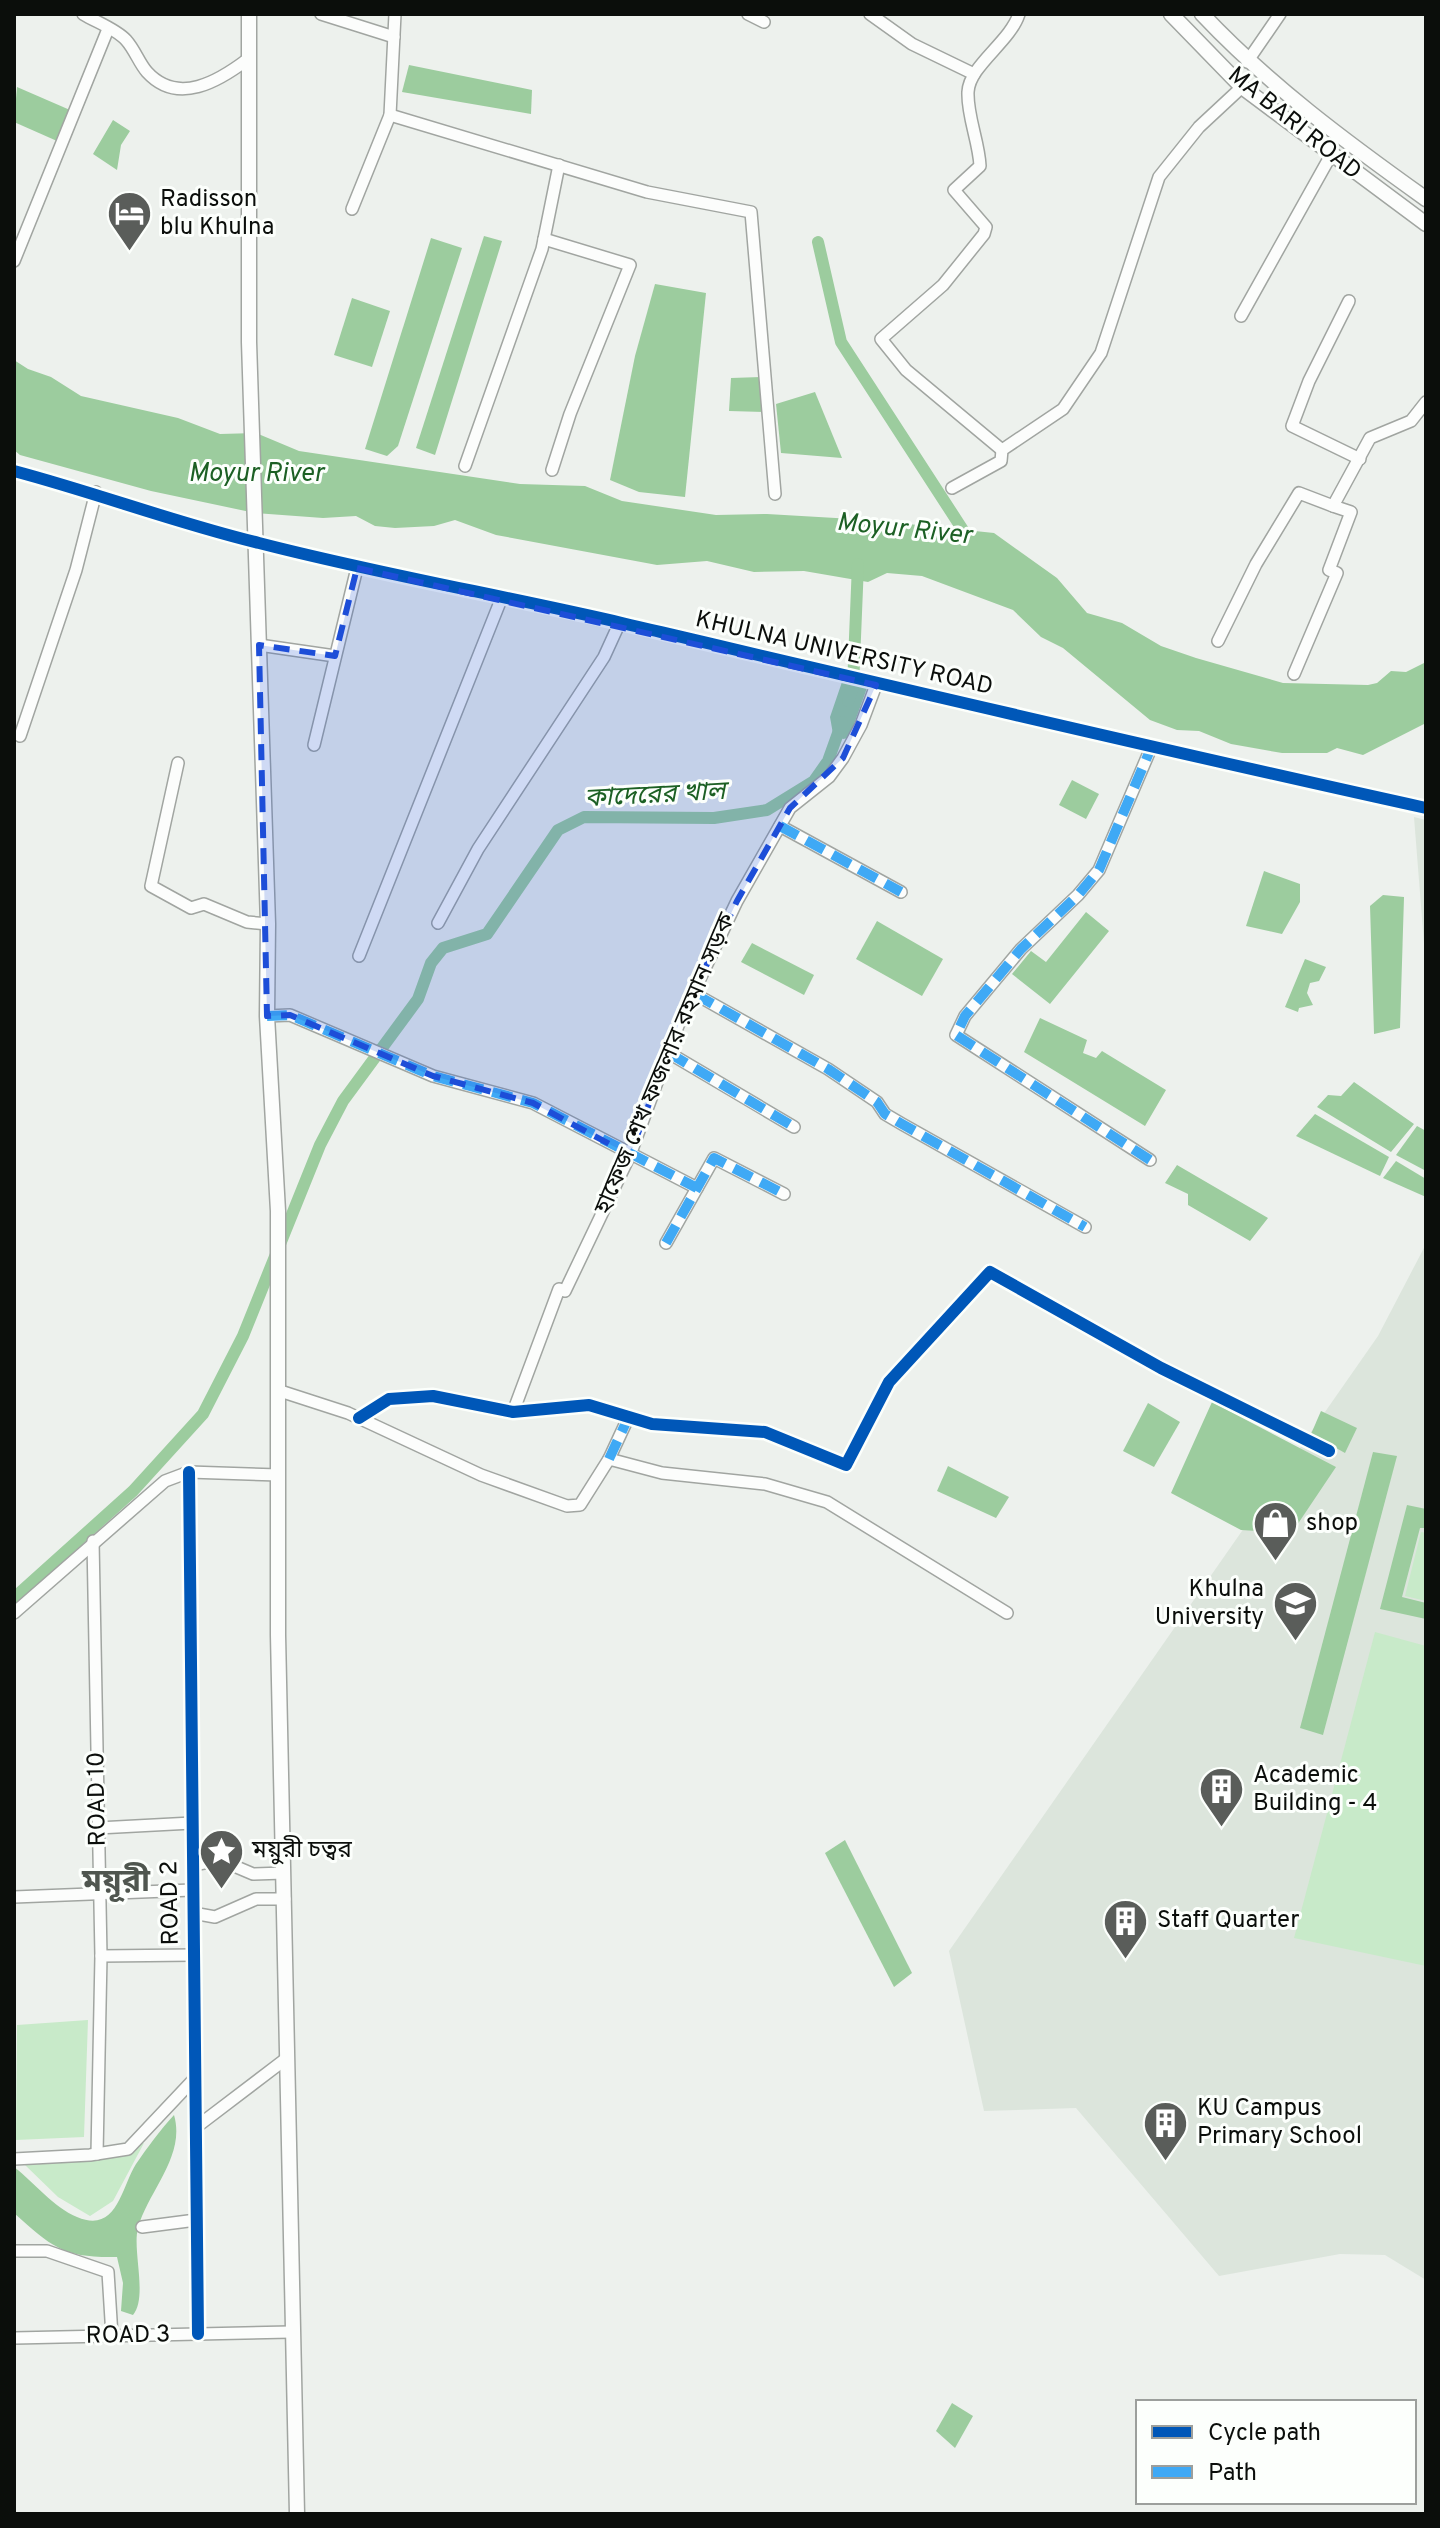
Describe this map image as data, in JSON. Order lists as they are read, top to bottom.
{
  "streets": {
    "main road": ["MA BARI ROAD"],
    "street": [
      "KHULNA UNIVERSITY ROAD",
      "হাফেজ শেখ ফজলার রহমান সড়ক",
      "ROAD 10",
      "ROAD 2",
      "ROAD 3"
    ]
  },
  "crossings": [
    ["KHULNA UNIVERSITY ROAD", "হাফেজ শেখ ফজলার রহমান সড়ক"],
    ["ROAD 2", "ROAD 3"]
  ],
  "districts": ["ময়ূরী"],
  "water": ["Moyur River", "কাদেরের খাল"],
  "places": {
    "hotel": ["Radisson blu Khulna"],
    "shop": ["shop"],
    "school or university": ["Khulna University"],
    "building": ["Academic Building - 4", "Staff Quarter", "KU Campus Primary School"],
    "place": ["ময়ুরী চত্বর"]
  },
  "legend": ["Cycle path", "Path"]
}
